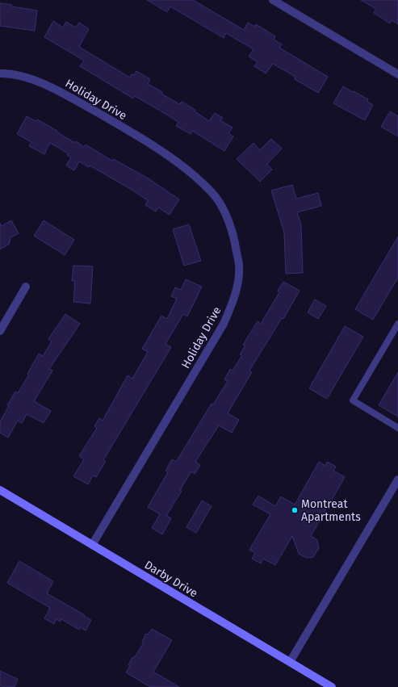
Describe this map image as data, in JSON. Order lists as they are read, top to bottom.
{
  "streets": {
    "main road": ["Darby Drive"],
    "street": ["Holiday Drive"]
  },
  "crossings": [
    ["Holiday Drive", "Darby Drive"]
  ],
  "places": ["Montreat Apartments"]
}
